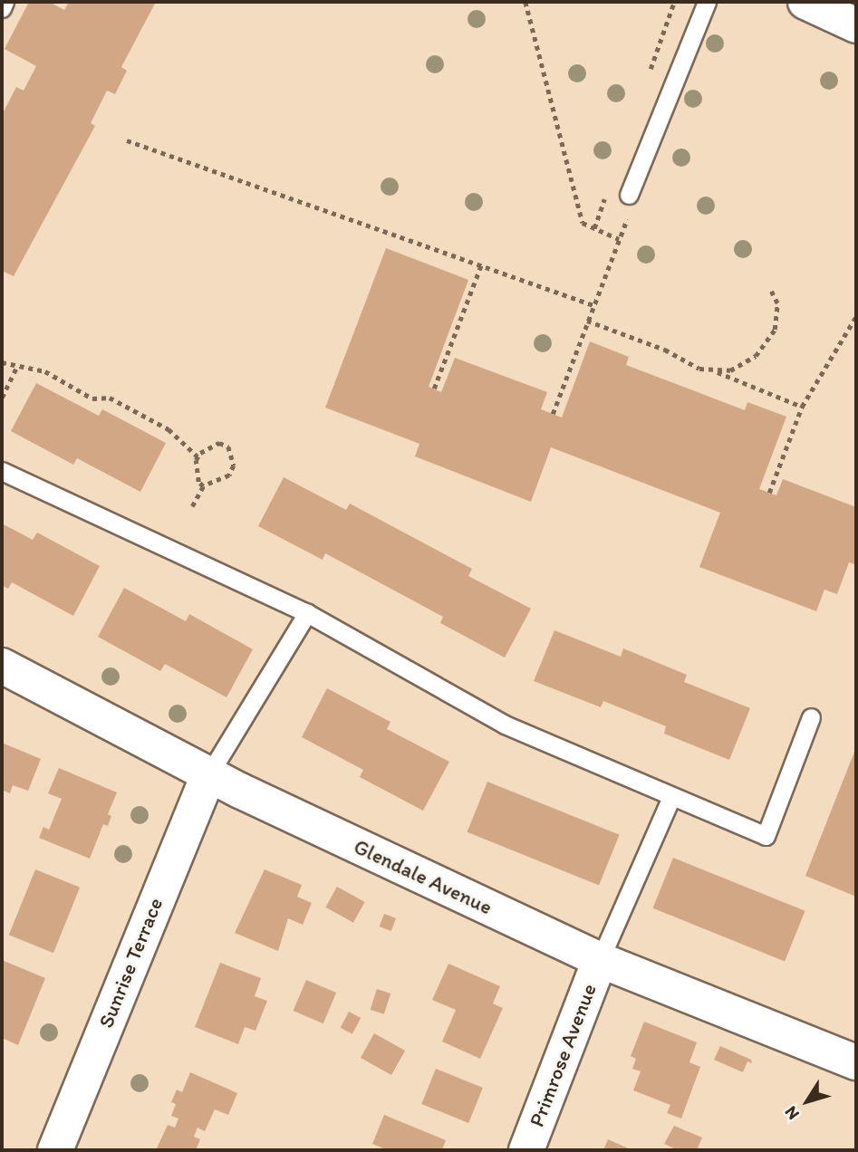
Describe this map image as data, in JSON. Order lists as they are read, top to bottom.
{
  "streets": {
    "street": ["Glendale Avenue", "Sunrise Terrace", "Primrose Avenue"]
  },
  "crossings": [
    ["Glendale Avenue", "Sunrise Terrace"],
    ["Glendale Avenue", "Primrose Avenue"]
  ],
  "north": "bottom left"
}
